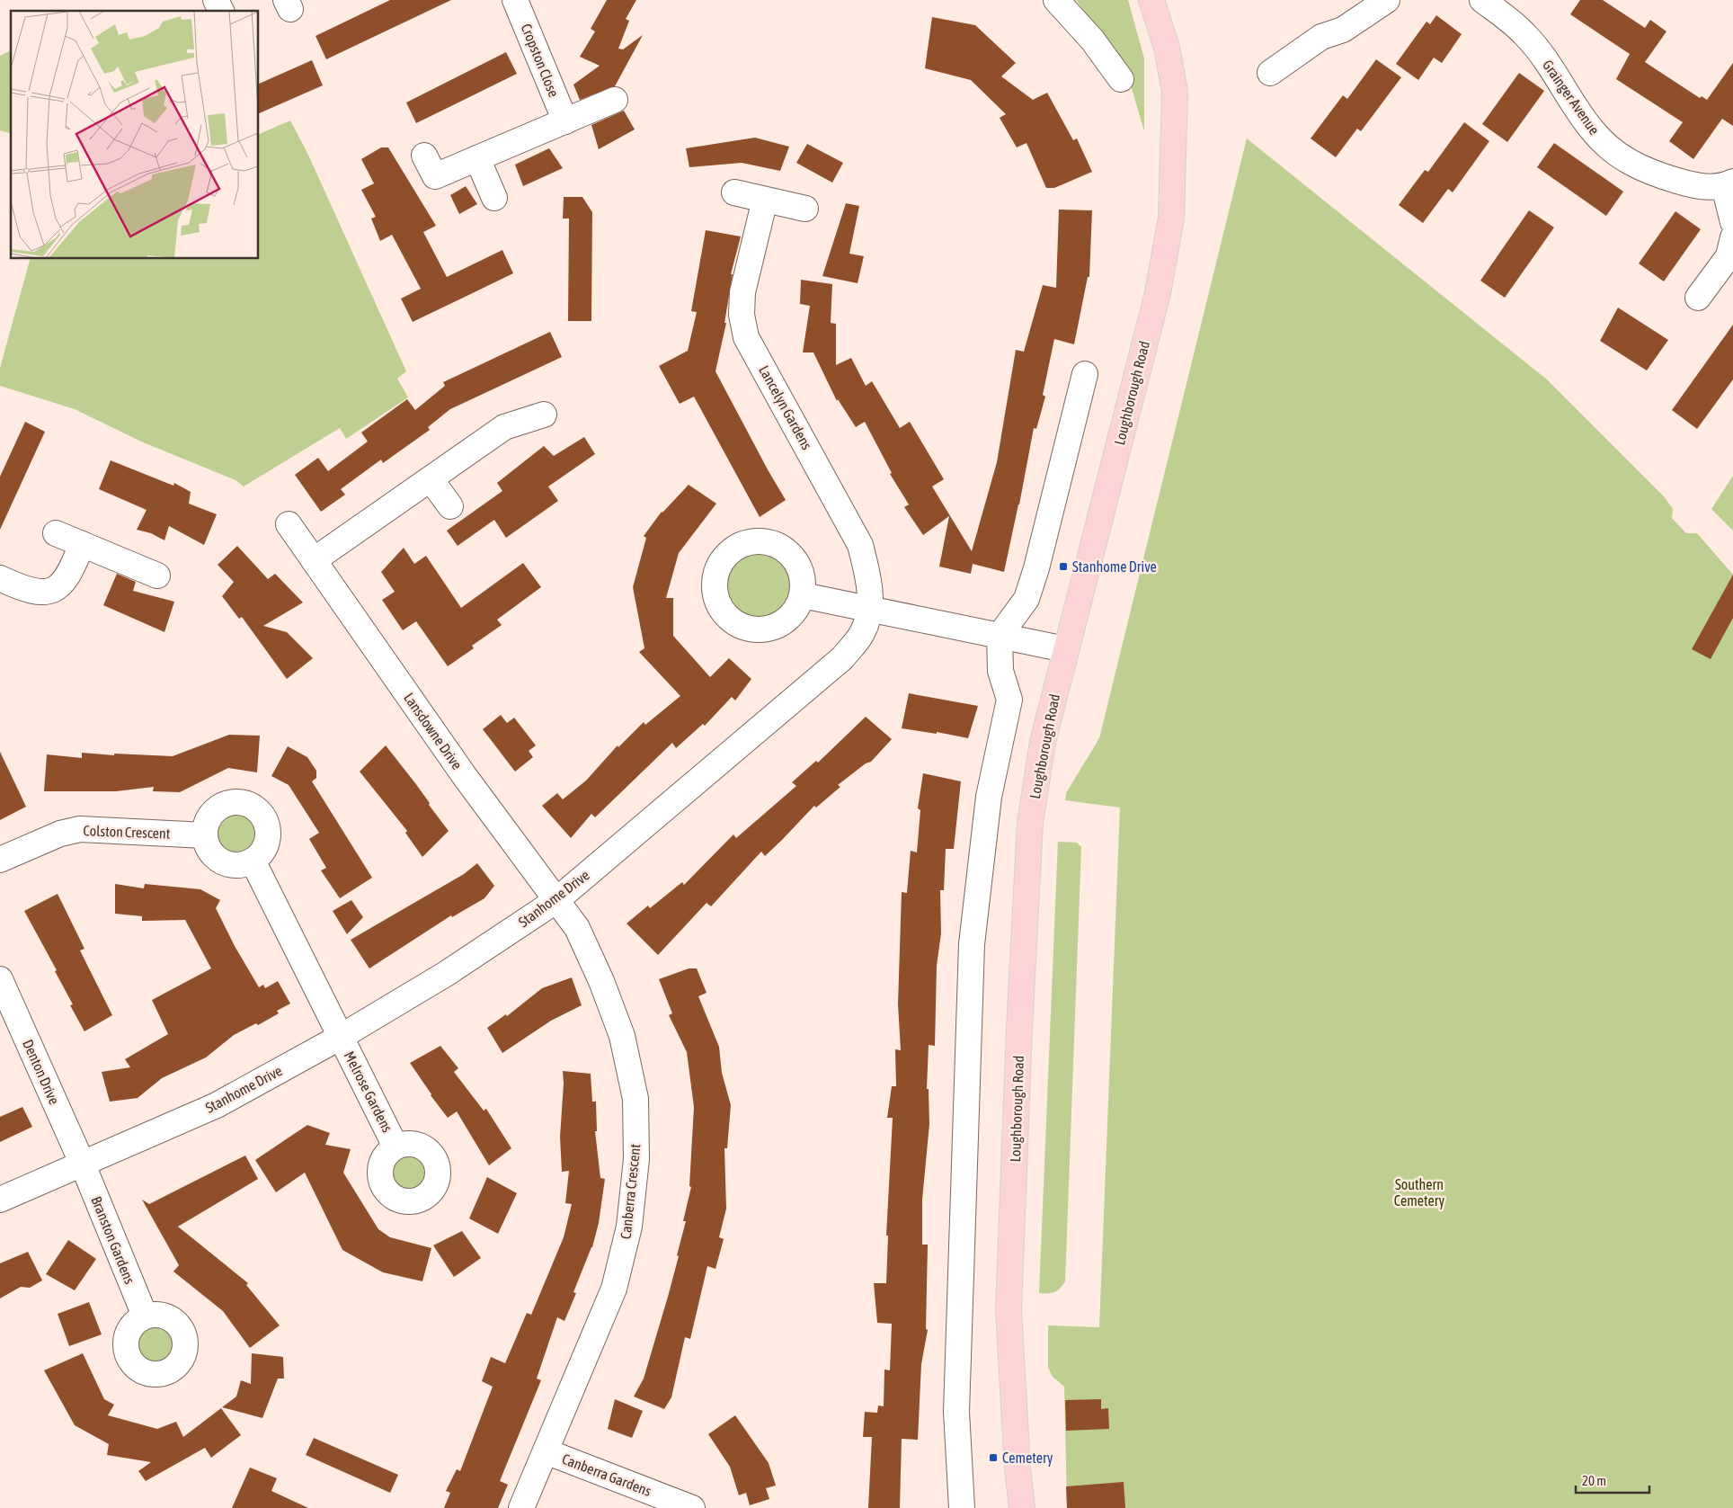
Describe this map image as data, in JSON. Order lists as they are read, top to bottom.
{
  "streets": {
    "main road": ["Loughborough Road"],
    "street": [
      "Cropston Close",
      "Grainger Avenue",
      "Lancelyn Gardens",
      "Lansdowne Drive",
      "Colston Crescent",
      "Stanhome Drive",
      "Denton Drive",
      "Melrose Gardens",
      "Canberra Crescent",
      "Branston Gardens",
      "Canberra Gardens"
    ]
  },
  "crossings": [
    ["Lancelyn Gardens", "Stanhome Drive"],
    ["Lansdowne Drive", "Stanhome Drive"],
    ["Lansdowne Drive", "Canberra Crescent"],
    ["Stanhome Drive", "Denton Drive"],
    ["Stanhome Drive", "Melrose Gardens"],
    ["Stanhome Drive", "Canberra Crescent"],
    ["Stanhome Drive", "Branston Gardens"],
    ["Denton Drive", "Branston Gardens"],
    ["Canberra Crescent", "Canberra Gardens"]
  ],
  "parks": ["Southern Cemetery"],
  "places": {
    "transit": ["Stanhome Drive", "Cemetery"]
  },
  "scale_bar": "20 m"
}
